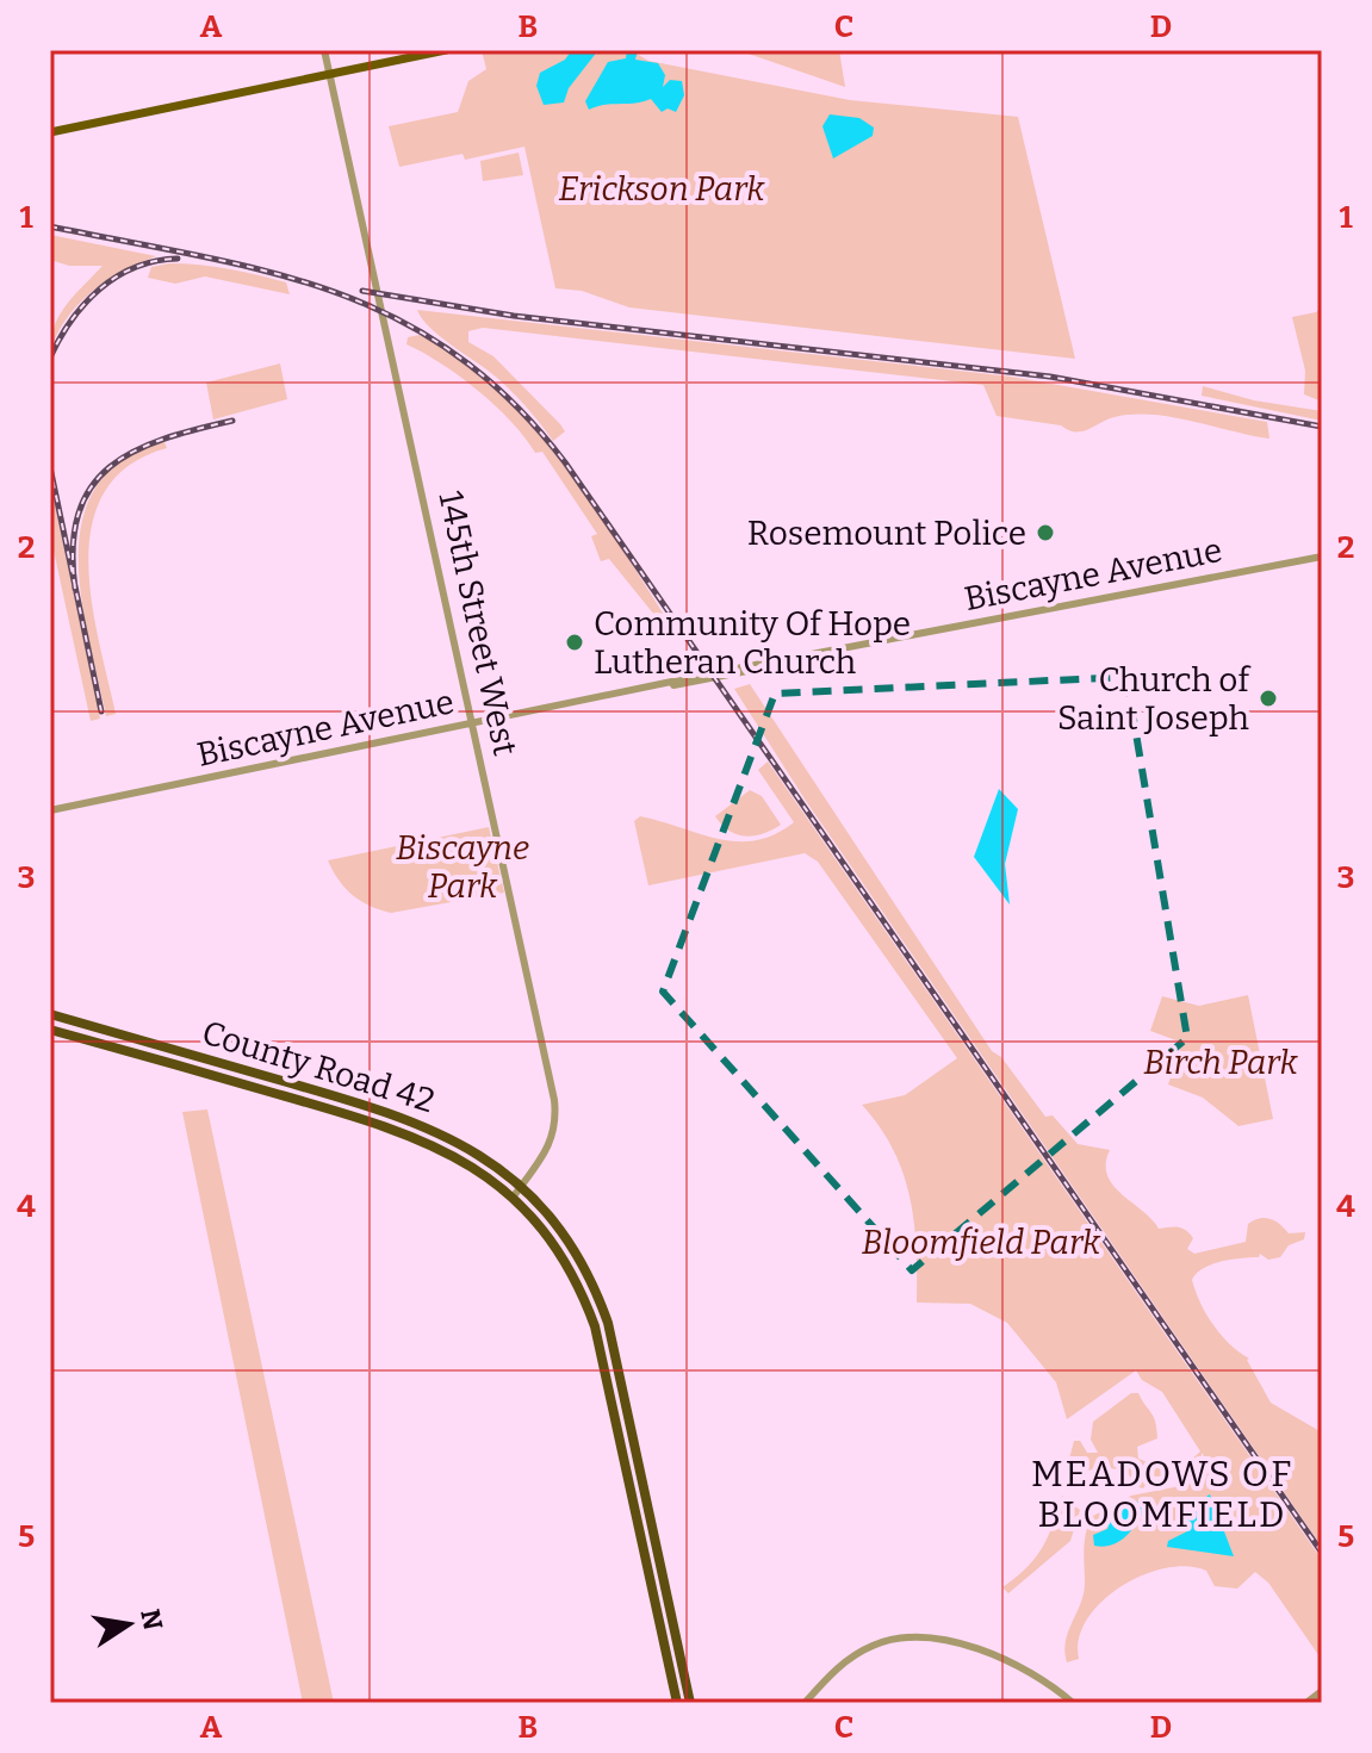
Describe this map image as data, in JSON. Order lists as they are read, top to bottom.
{
  "streets": {
    "highway": ["County Road 42"],
    "street": ["Biscayne Avenue", "145th Street West"]
  },
  "crossings": [
    ["Biscayne Avenue", "145th Street West"],
    ["145th Street West", "County Road 42"]
  ],
  "districts": ["MEADOWS OF BLOOMFIELD"],
  "parks": [
    "Erickson Park",
    "Biscayne Park",
    "Birch Park",
    "Bloomfield Park"
  ],
  "places": ["Rosemount Police", "Community Of Hope Lutheran Church", "Church of Saint Joseph"],
  "north": "right",
  "grid": {
    "columns": [
      "A",
      "B",
      "C",
      "D"
    ],
    "rows": [
      "1",
      "2",
      "3",
      "4",
      "5"
    ]
  }
}
